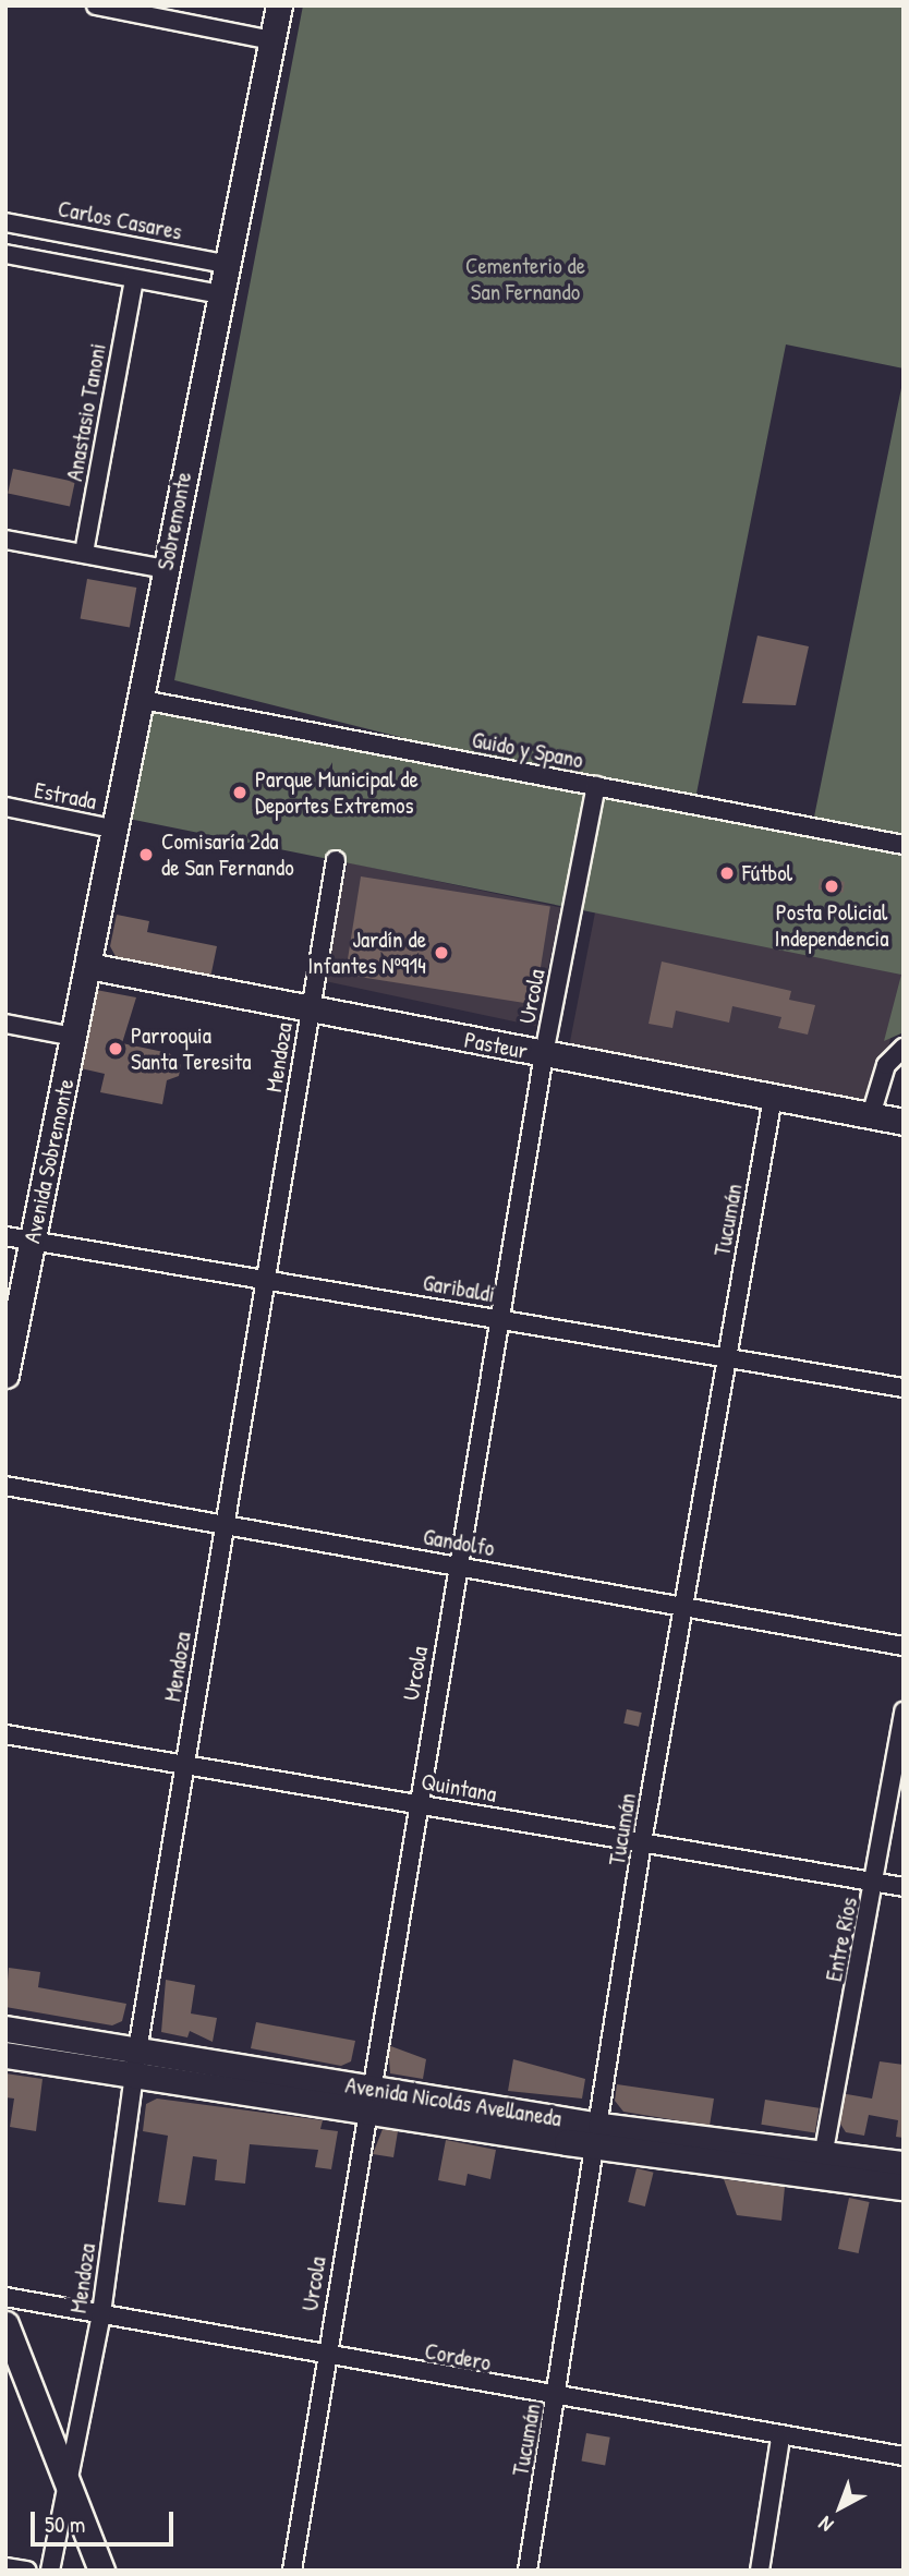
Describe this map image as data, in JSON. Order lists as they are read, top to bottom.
{
  "streets": {
    "main road": [
      "Sobremonte",
      "Pasteur",
      "Avenida Sobremonte",
      "Avenida Nicolás Avellaneda"
    ],
    "street": [
      "Carlos Casares",
      "Anastasio Tanoni",
      "Guido y Spano",
      "Estrada",
      "Urcola",
      "Mendoza",
      "Tucumán",
      "Garibaldi",
      "Gandolfo",
      "Quintana",
      "Entre Ríos",
      "Cordero"
    ]
  },
  "crossings": [
    ["Carlos Casares", "Sobremonte"],
    ["Sobremonte", "Guido y Spano"],
    ["Sobremonte", "Estrada"],
    ["Sobremonte", "Pasteur"],
    ["Sobremonte", "Avenida Sobremonte"],
    ["Guido y Spano", "Urcola"],
    ["Urcola", "Pasteur"],
    ["Urcola", "Garibaldi"],
    ["Urcola", "Gandolfo"],
    ["Urcola", "Quintana"],
    ["Urcola", "Avenida Nicolás Avellaneda"],
    ["Urcola", "Cordero"],
    ["Pasteur", "Mendoza"],
    ["Pasteur", "Tucumán"],
    ["Mendoza", "Garibaldi"],
    ["Mendoza", "Gandolfo"],
    ["Mendoza", "Quintana"],
    ["Mendoza", "Avenida Nicolás Avellaneda"],
    ["Mendoza", "Cordero"],
    ["Avenida Sobremonte", "Garibaldi"],
    ["Tucumán", "Garibaldi"],
    ["Tucumán", "Gandolfo"],
    ["Tucumán", "Quintana"],
    ["Tucumán", "Avenida Nicolás Avellaneda"],
    ["Tucumán", "Cordero"],
    ["Quintana", "Entre Ríos"],
    ["Entre Ríos", "Avenida Nicolás Avellaneda"]
  ],
  "parks": ["Cementerio de San Fernando"],
  "places": [
    "Parque Municipal de Deportes Extremos",
    "Comisaría 2da de San Fernando",
    "Fútbol",
    "Posta Policial Independencia",
    "Jardín de Infantes Nº914",
    "Parroquia Santa Teresita"
  ],
  "scale_bar": "50 m",
  "north": "bottom left"
}
